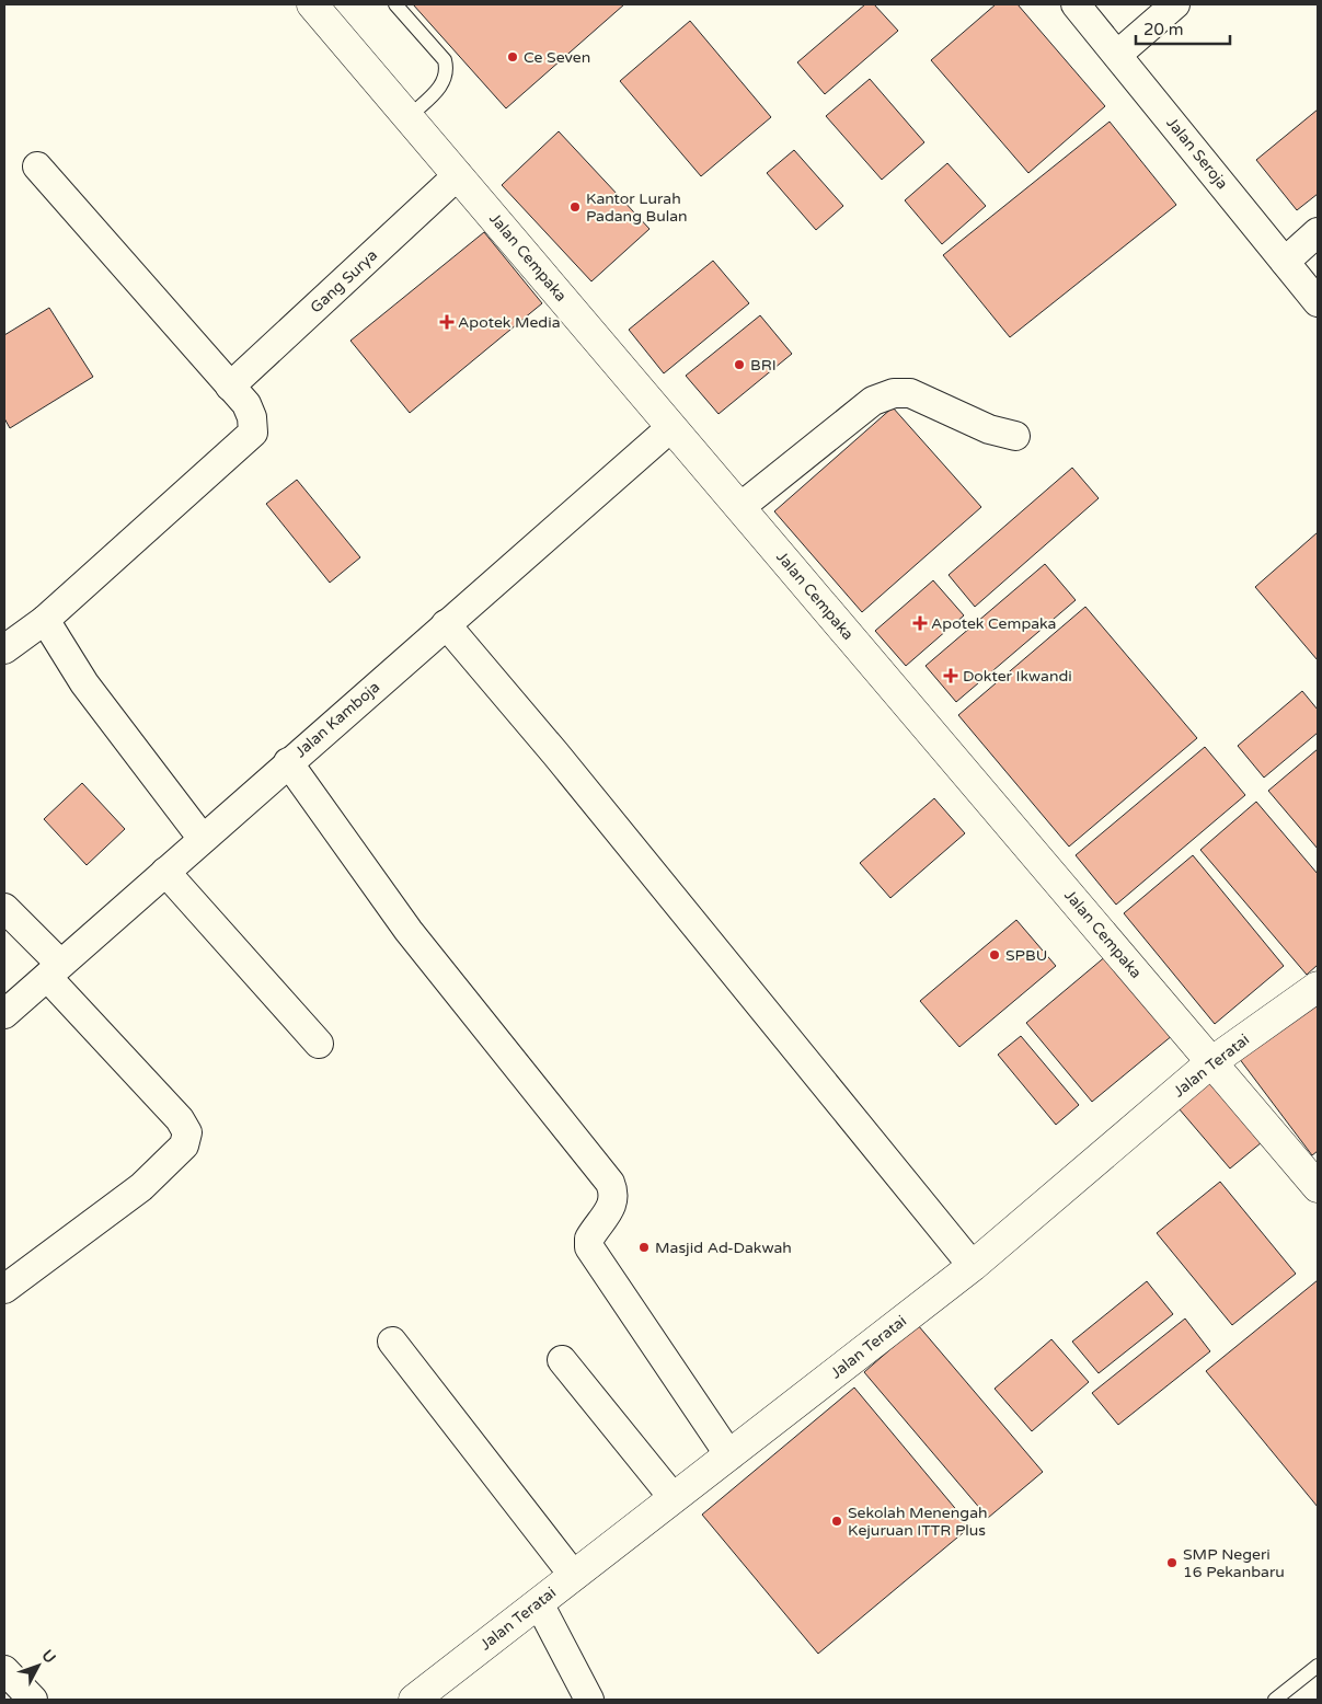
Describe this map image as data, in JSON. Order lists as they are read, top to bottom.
{
  "streets": {
    "street": [
      "Jalan Seroja",
      "Jalan Cempaka",
      "Gang Surya",
      "Jalan Kamboja",
      "Jalan Teratai"
    ]
  },
  "crossings": [
    ["Jalan Cempaka", "Gang Surya"],
    ["Jalan Cempaka", "Jalan Kamboja"],
    ["Jalan Cempaka", "Jalan Teratai"]
  ],
  "places": {
    "other": [
      "Ce Seven",
      "Kantor Lurah Padang Bulan",
      "BRI",
      "SPBU",
      "Masjid Ad-Dakwah",
      "Sekolah Menengah Kejuruan ITTR Plus",
      "SMP Negeri 16 Pekanbaru"
    ],
    "health": ["Apotek Media", "Apotek Cempaka", "Dokter Ikwandi"]
  },
  "scale_bar": "20 m",
  "north": "top right"
}
